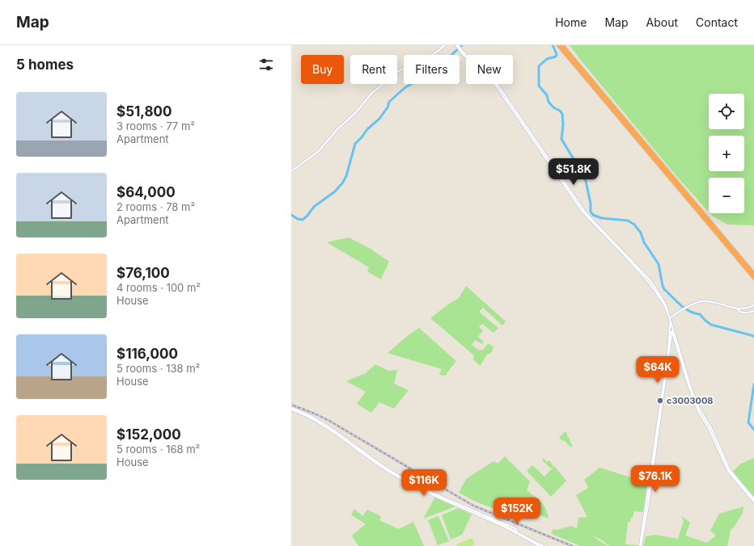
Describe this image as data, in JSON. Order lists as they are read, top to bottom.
{
  "places": ["c3003008"],
  "page": {
    "header": "Map",
    "nav": [
      "Home",
      "Map",
      "About",
      "Contact"
    ],
    "heading": "5 homes",
    "chip": [
      "Buy",
      "Rent",
      "Filters",
      "New"
    ],
    "list": [
      {
        "name": "$51,800",
        "note": "3 rooms · 77 m² · Apartment"
      },
      {
        "name": "$64,000",
        "note": "2 rooms · 78 m² · Apartment"
      },
      {
        "name": "$76,100",
        "note": "4 rooms · 100 m² · House"
      },
      {
        "name": "$116,000",
        "note": "5 rooms · 138 m² · House"
      },
      {
        "name": "$152,000",
        "note": "5 rooms · 168 m² · House"
      }
    ],
    "map_buttons": ["+", "−"],
    "price": [
      "$51.8K",
      "$64K",
      "$76.1K",
      "$116K",
      "$152K"
    ]
  }
}
